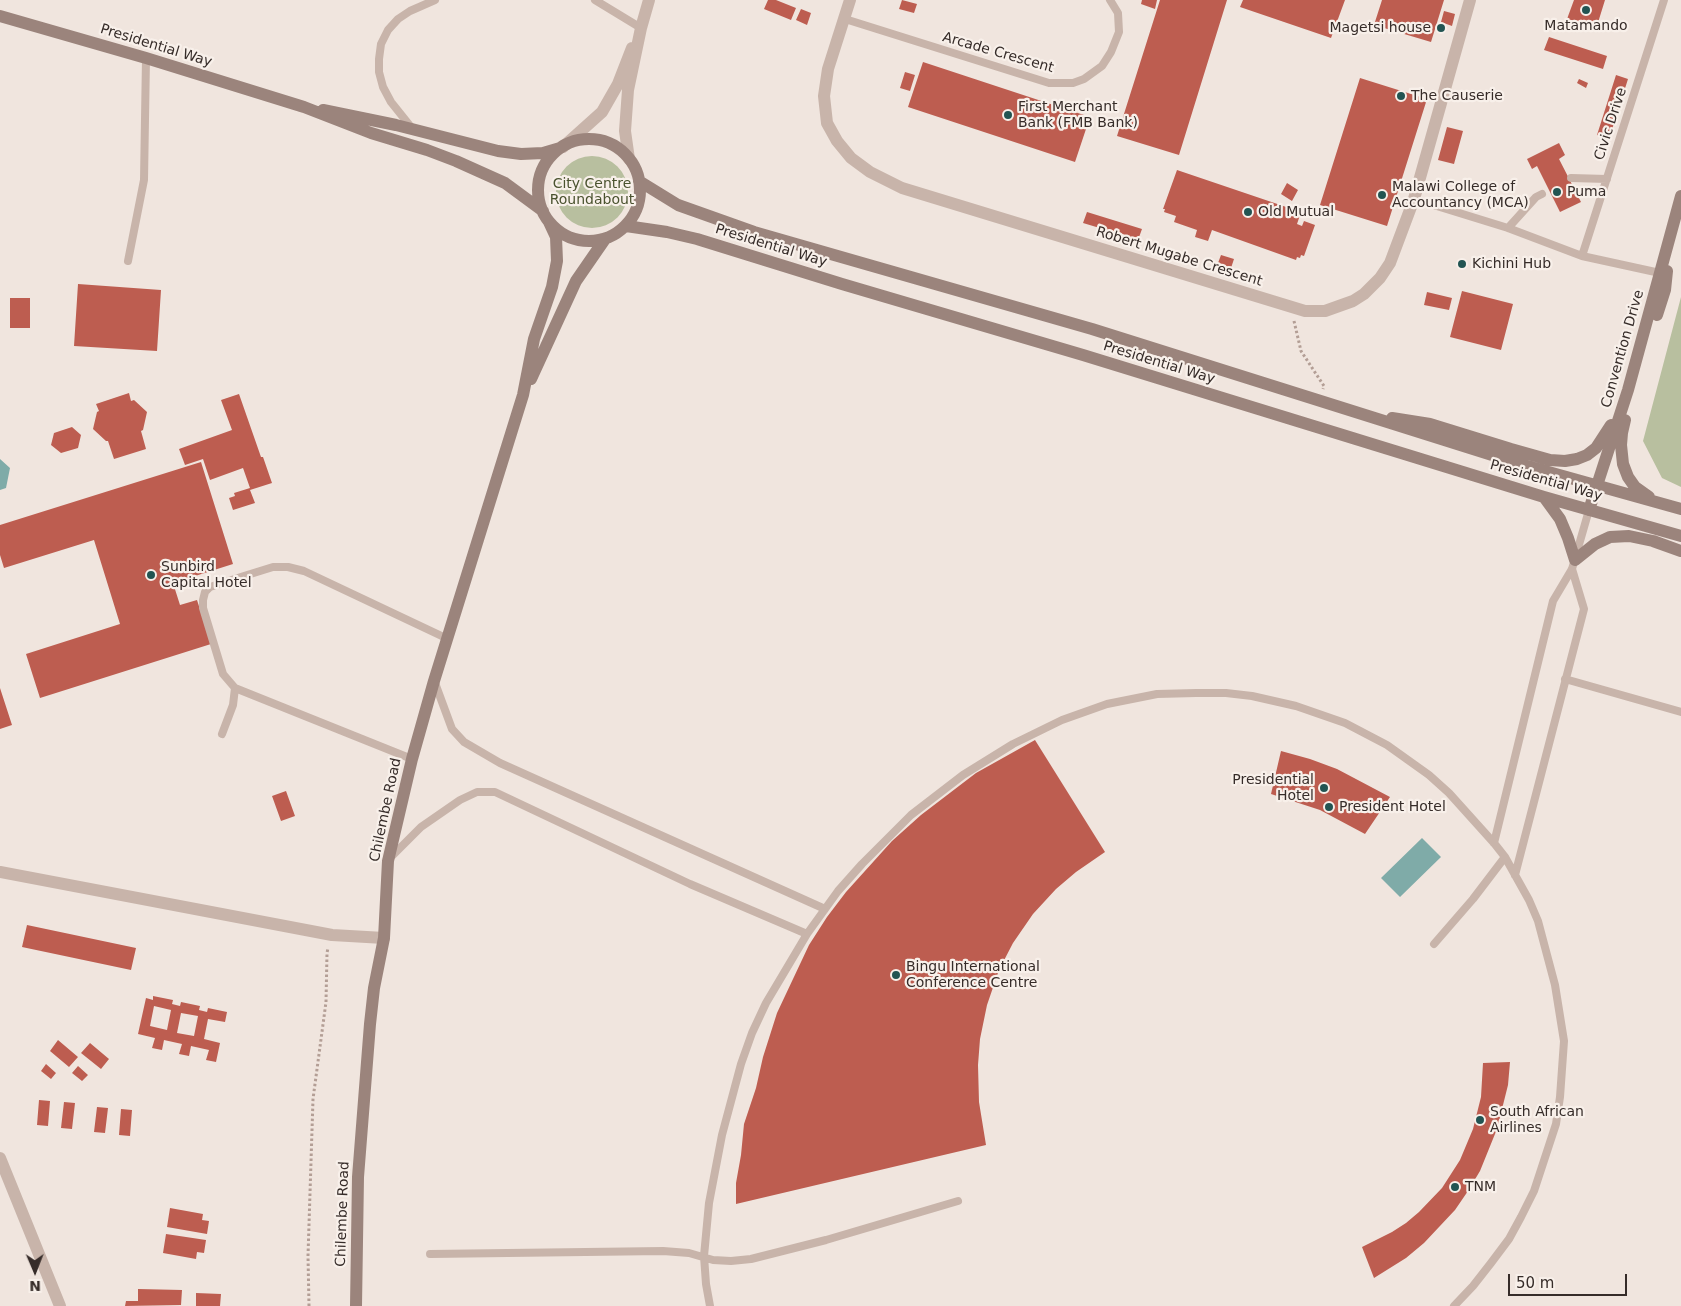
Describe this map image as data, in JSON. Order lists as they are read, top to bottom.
{
  "streets": {
    "main road": ["Presidential Way", "Convention Drive", "Chilembe Road"],
    "street": ["Robert Mugabe Crescent"],
    "lane": ["Arcade Crescent", "Civic Drive"]
  },
  "crossings": [
    ["Presidential Way", "Convention Drive"],
    ["Arcade Crescent", "Robert Mugabe Crescent"]
  ],
  "parks": ["City Centre Roundabout"],
  "places": [
    "Matamando",
    "Magetsi house",
    "The Causerie",
    "First Merchant Bank (FMB Bank)",
    "Puma",
    "Malawi College of Accountancy (MCA)",
    "Old Mutual",
    "Kichini Hub",
    "Sunbird Capital Hotel",
    "Presidential Hotel",
    "President Hotel",
    "Bingu International Conference Centre",
    "South African Airlines",
    "TNM"
  ],
  "scale_bar": "50 m",
  "north": "bottom"
}
